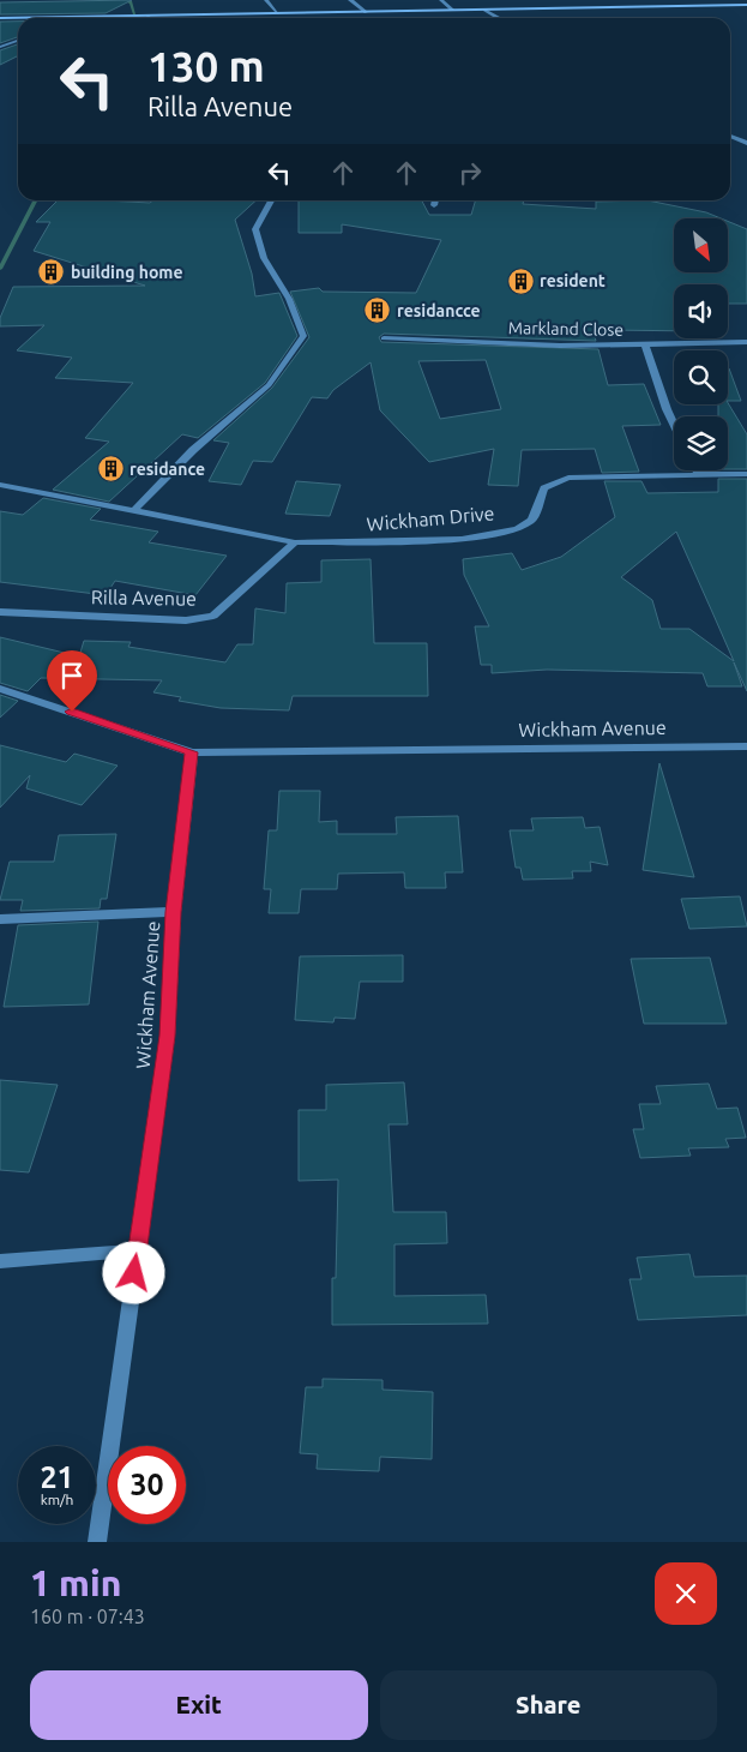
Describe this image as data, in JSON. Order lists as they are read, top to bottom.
{
  "streets": {
    "street": [
      "Markland Close",
      "Wickham Drive",
      "Rilla Avenue",
      "Wickham Avenue"
    ]
  },
  "crossings": [
    ["Wickham Drive", "Rilla Avenue"]
  ],
  "places": {
    "building": [
      "building home",
      "resident",
      "residancce",
      "residance"
    ]
  },
  "north": "bottom right",
  "page": {
    "turn": ["130 m", "Rilla Avenue"],
    "speed": "21 km/h",
    "limit": "30",
    "heading": ["1 min", "160 m · 07:43"],
    "buttons": ["Exit", "Share"]
  }
}
